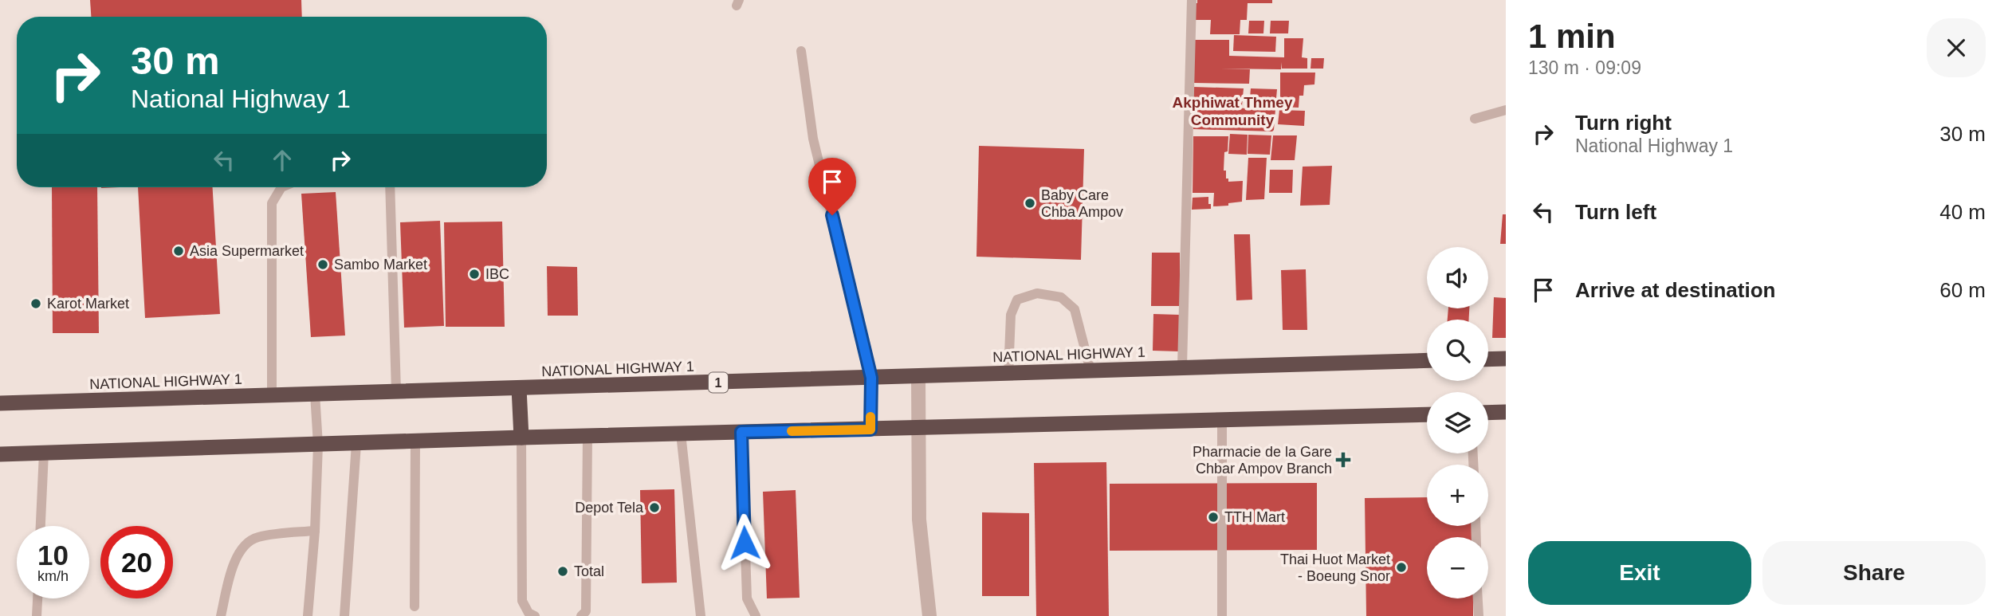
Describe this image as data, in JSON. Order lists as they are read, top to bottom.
{
  "streets": {
    "highway": ["NATIONAL HIGHWAY 1", "1"]
  },
  "districts": ["Akphiwat Thmey Community"],
  "places": {
    "other": [
      "Baby Care Chba Ampov",
      "Asia Supermarket",
      "Sambo Market",
      "IBC",
      "Karot Market",
      "Depot Tela",
      "TTH Mart",
      "Thai Huot Market - Boeung Snor",
      "Total"
    ],
    "health": ["Pharmacie de la Gare Chbar Ampov Branch"]
  },
  "page": {
    "heading": ["1 min", "130 m · 09:09"],
    "turn": ["30 m", "National Highway 1"],
    "list": [
      {
        "name": "Turn right",
        "note": "National Highway 1",
        "value": "30 m"
      },
      {
        "name": "Turn left",
        "value": "40 m"
      },
      {
        "name": "Arrive at destination",
        "value": "60 m"
      }
    ],
    "map_buttons": ["+", "−"],
    "speed": "10 km/h",
    "limit": "20",
    "buttons": ["Exit", "Share"]
  }
}
